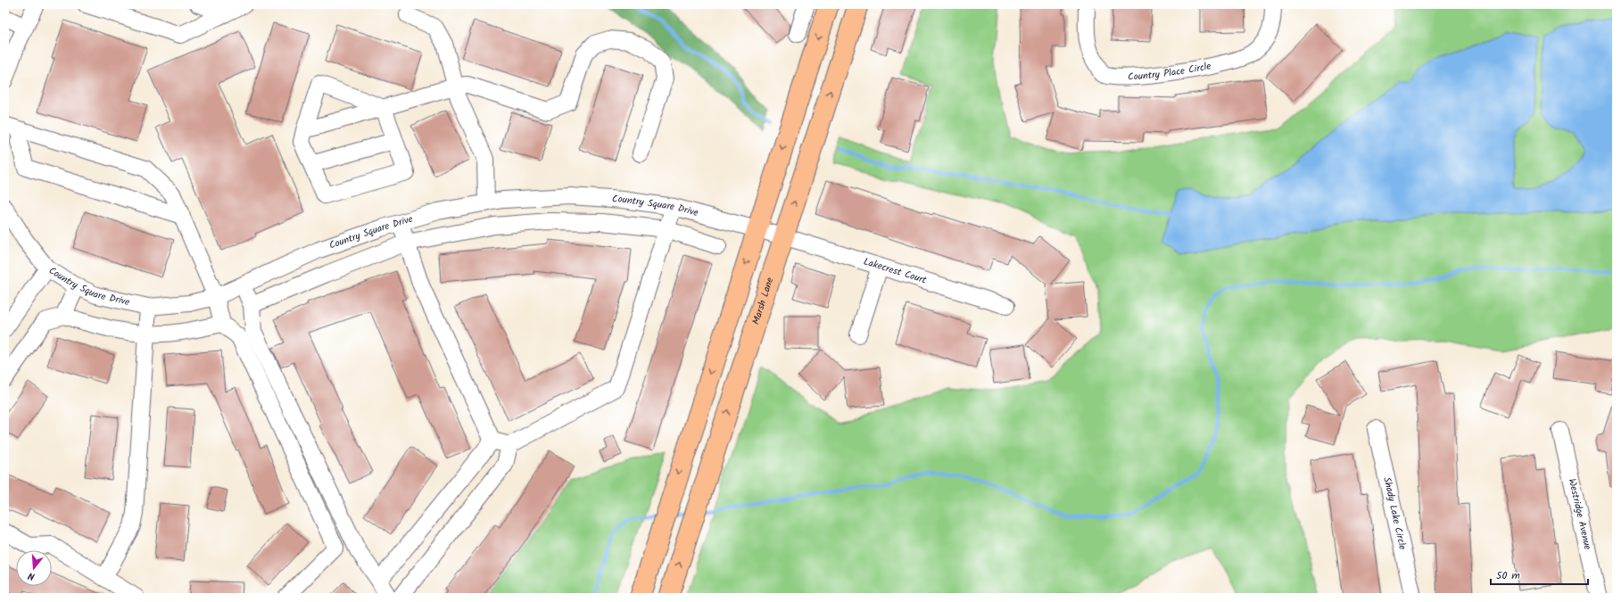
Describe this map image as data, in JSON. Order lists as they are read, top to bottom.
{
  "streets": {
    "main road": ["Marsh Lane"],
    "street": [
      "Country Place Circle",
      "Country Square Drive",
      "Lakecrest Court",
      "Shady Lake Circle",
      "Westridge Avenue"
    ]
  },
  "crossings": [
    ["Country Square Drive", "Lakecrest Court"],
    ["Country Square Drive", "Marsh Lane"],
    ["Lakecrest Court", "Marsh Lane"]
  ],
  "scale_bar": "50 m",
  "north": "bottom"
}
